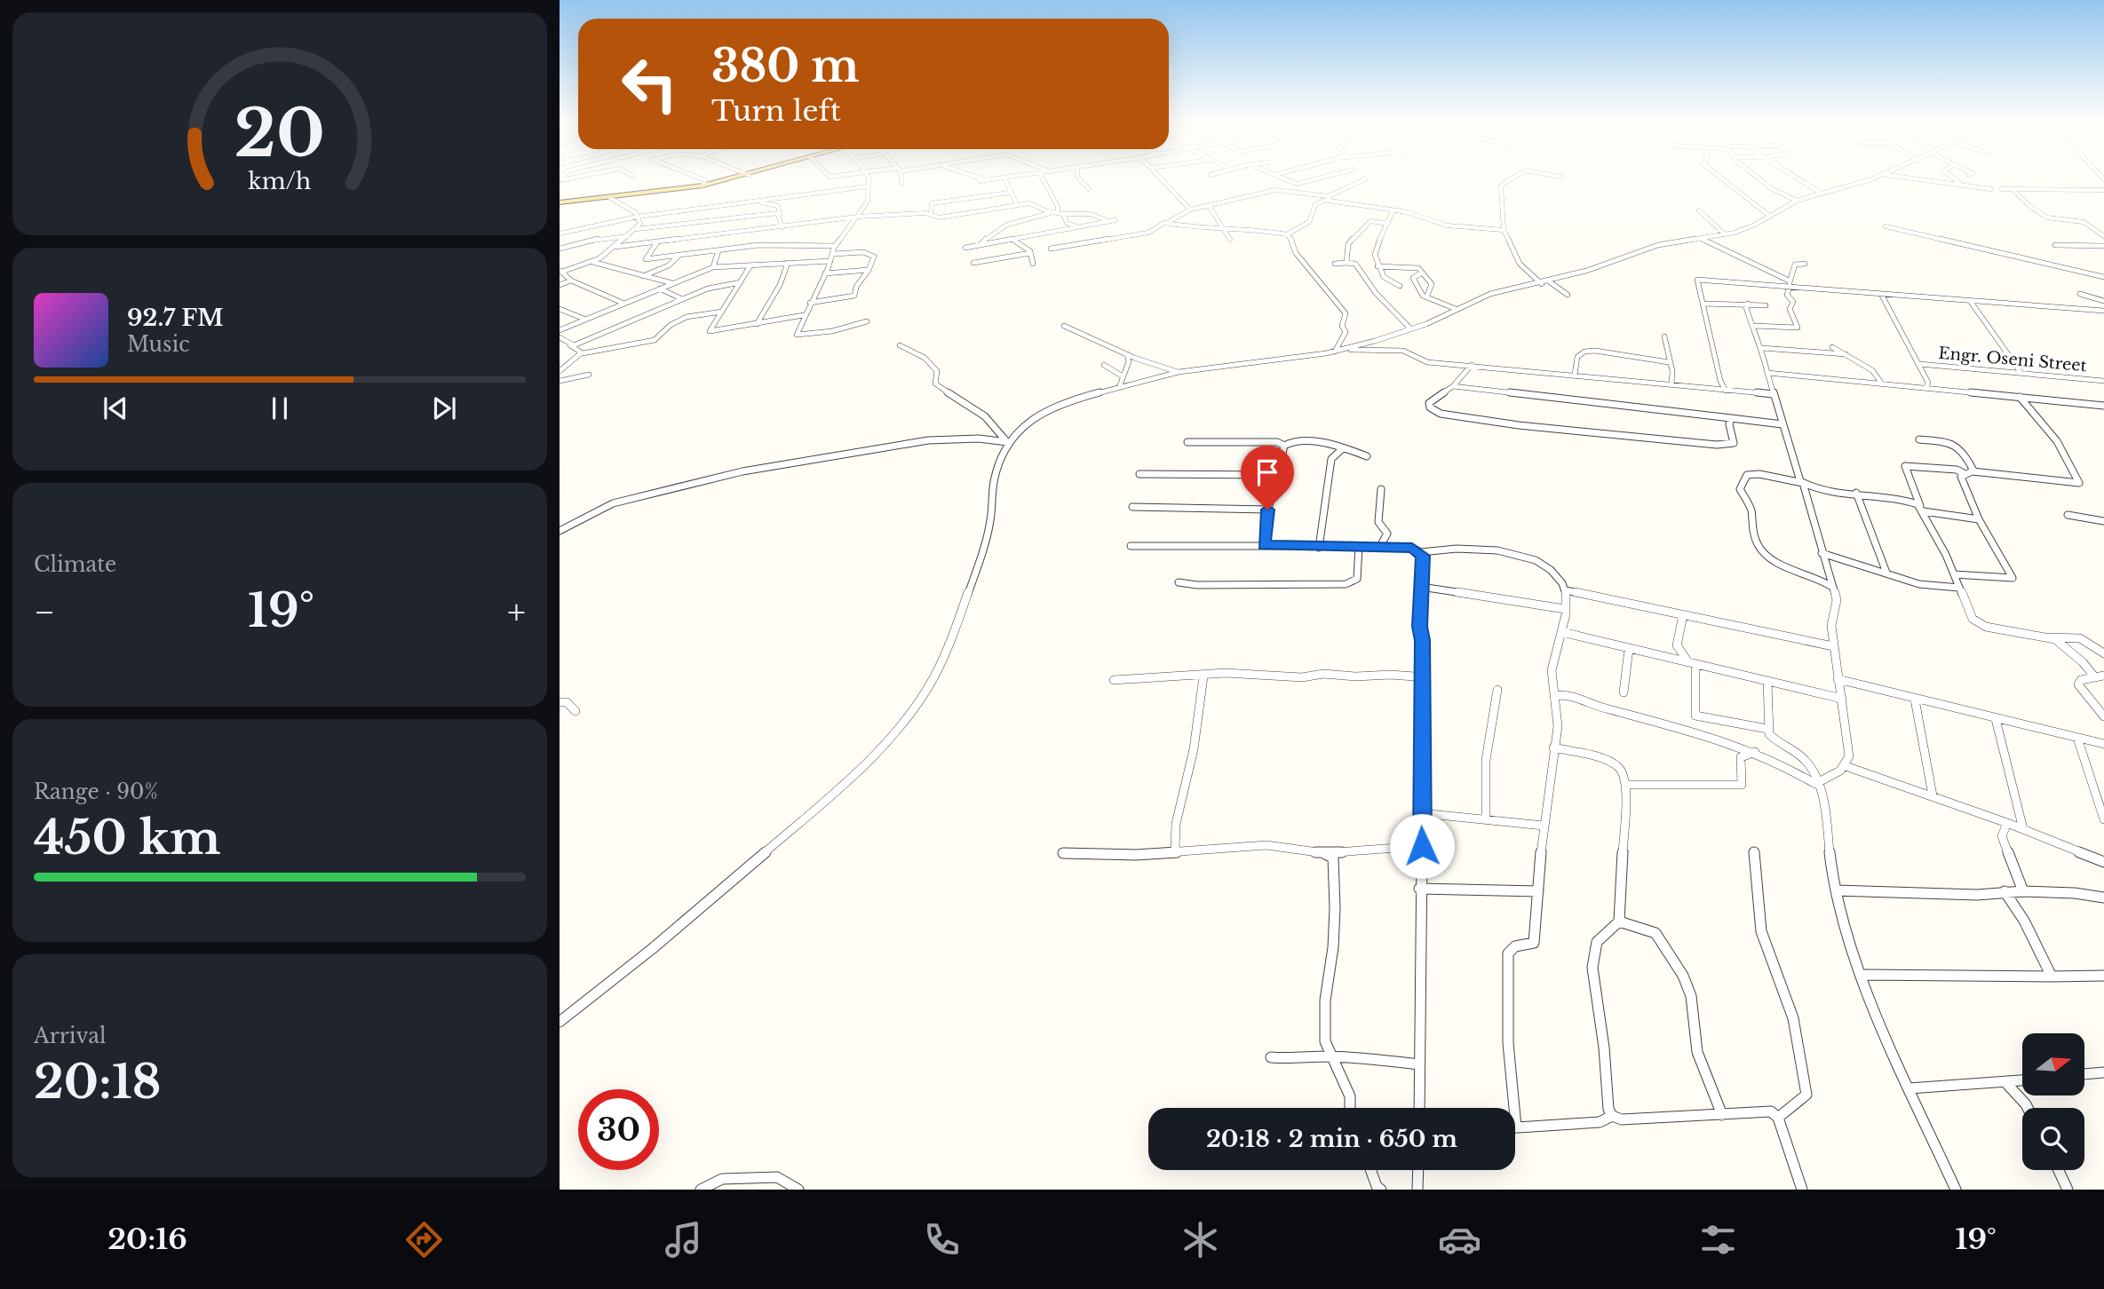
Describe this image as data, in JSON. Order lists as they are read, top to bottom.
{
  "streets": {
    "street": ["Engr. Oseni Street"]
  },
  "north": "right",
  "page": {
    "turn": ["380 m", "Turn left"],
    "song": ["92.7 FM", "Music"],
    "tile": [
      "Climate",
      ["Range · 90%", "450 km"],
      ["Arrival", "20:18"]
    ],
    "heat": ["−", "19°", "+"],
    "limit": "30",
    "trip": "20:18 · 2 min · 650 m",
    "tabs": ["20:16", "19°"],
    "gauge": ["20", "km/h"]
  }
}
